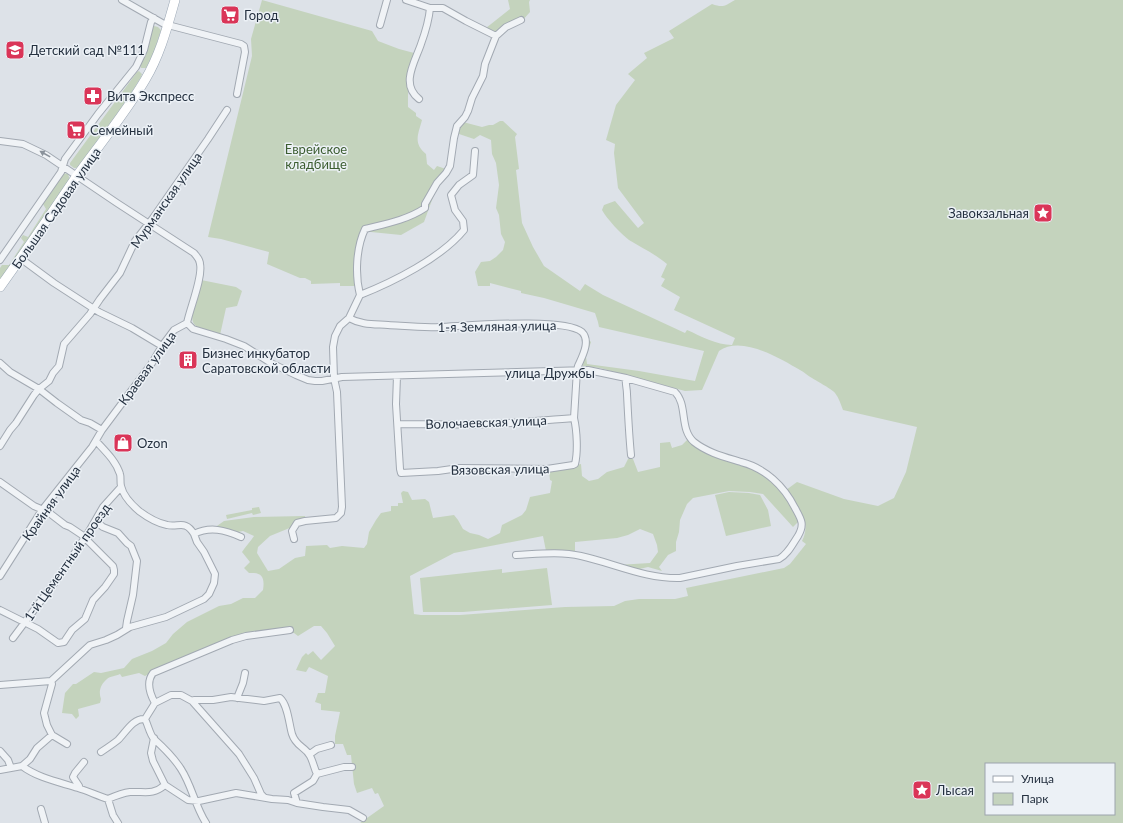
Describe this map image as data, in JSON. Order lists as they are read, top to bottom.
{
  "streets": {
    "main road": ["Большая Садовая улица"],
    "street": [
      "Мурманская улица",
      "1-я Земляная улица",
      "Краевая улица",
      "улица Дружбы",
      "Волочаевская улица",
      "Вязовская улица",
      "Крайняя улица",
      "1-й Цементный проезд"
    ]
  },
  "crossings": [
    ["Мурманская улица", "Краевая улица"],
    ["1-я Земляная улица", "улица Дружбы"],
    ["1-я Земляная улица", "Волочаевская улица"],
    ["1-я Земляная улица", "Вязовская улица"],
    ["Краевая улица", "улица Дружбы"],
    ["Краевая улица", "Крайняя улица"],
    ["Волочаевская улица", "Вязовская улица"]
  ],
  "parks": ["Еврейское кладбище"],
  "places": {
    "supermarket": ["Город", "Семейный"],
    "school or university": ["Детский сад №111"],
    "pharmacy": ["Вита Экспресс"],
    "place": ["Завокзальная", "Лысая"],
    "building": ["Бизнес инкубатор Саратовской области"],
    "shop": ["Ozon"]
  },
  "legend": ["Улица", "Парк"]
}
